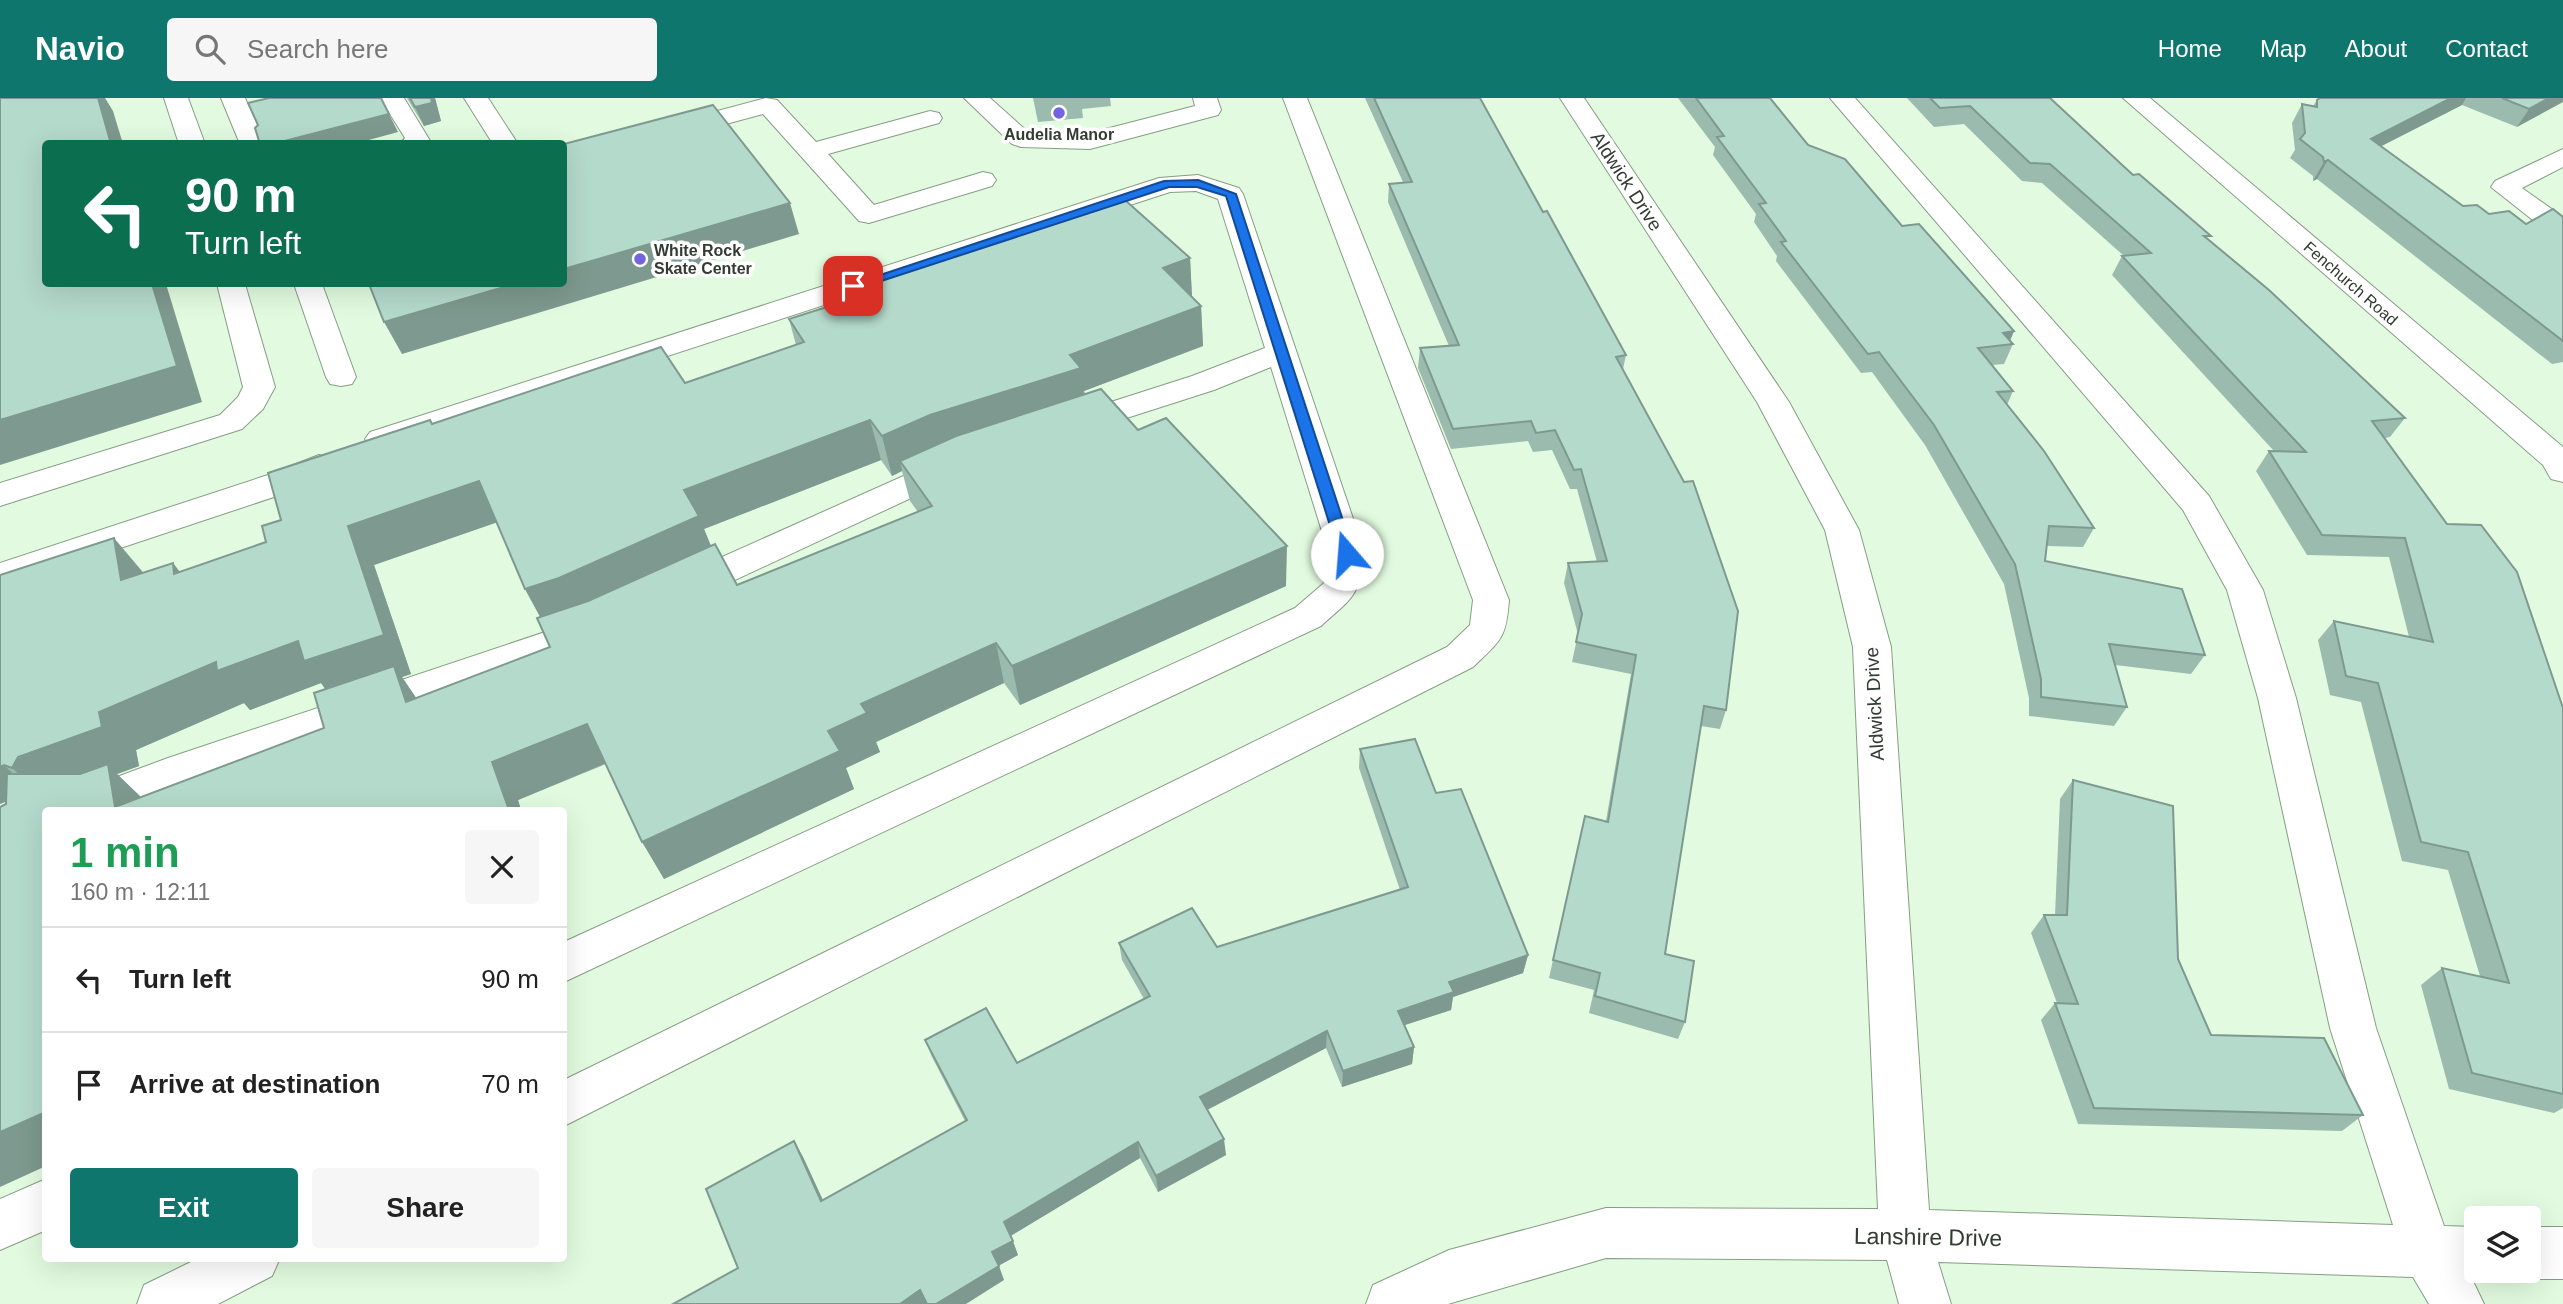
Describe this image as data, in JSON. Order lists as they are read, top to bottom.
{
  "streets": {
    "street": ["Aldwick Drive", "Fenchurch Road", "Lanshire Drive"]
  },
  "crossings": [
    ["Aldwick Drive", "Lanshire Drive"]
  ],
  "places": ["Audelia Manor", "White Rock Skate Center"],
  "page": {
    "header": "Navio",
    "search": "Search here",
    "nav": [
      "Home",
      "Map",
      "About",
      "Contact"
    ],
    "turn": ["90 m", "Turn left"],
    "heading": ["1 min", "160 m · 12:11"],
    "list": [
      {
        "name": "Turn left",
        "value": "90 m"
      },
      {
        "name": "Arrive at destination",
        "value": "70 m"
      }
    ],
    "buttons": ["Exit", "Share"]
  }
}
